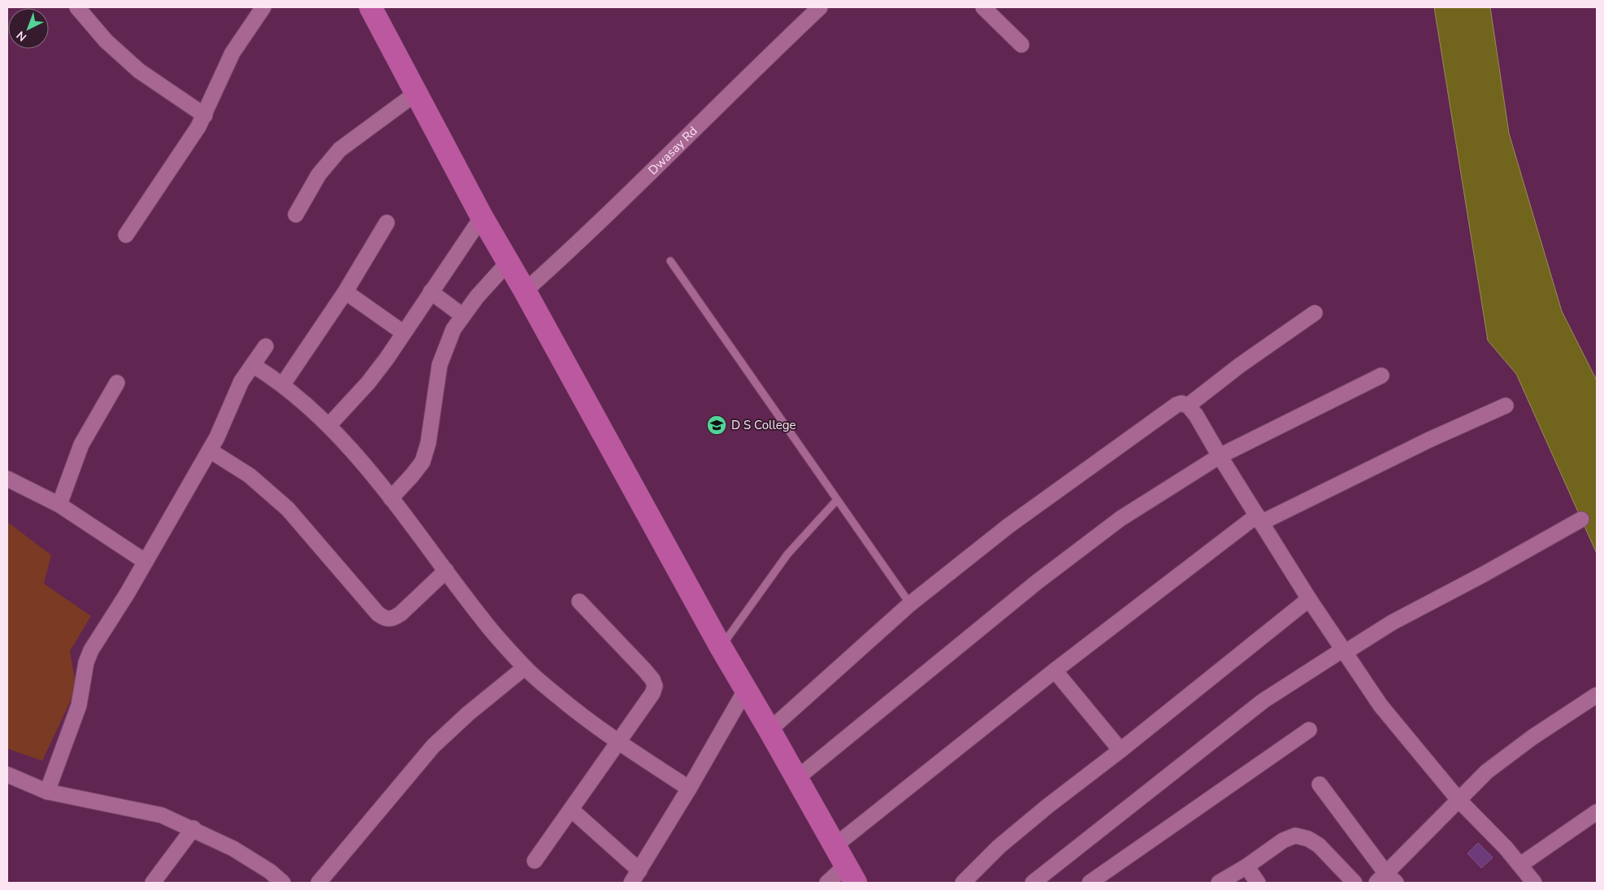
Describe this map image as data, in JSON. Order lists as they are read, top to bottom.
{
  "streets": {
    "street": ["Dwasay Rd"]
  },
  "places": {
    "school or university": ["D S College"]
  },
  "north": "bottom left"
}
